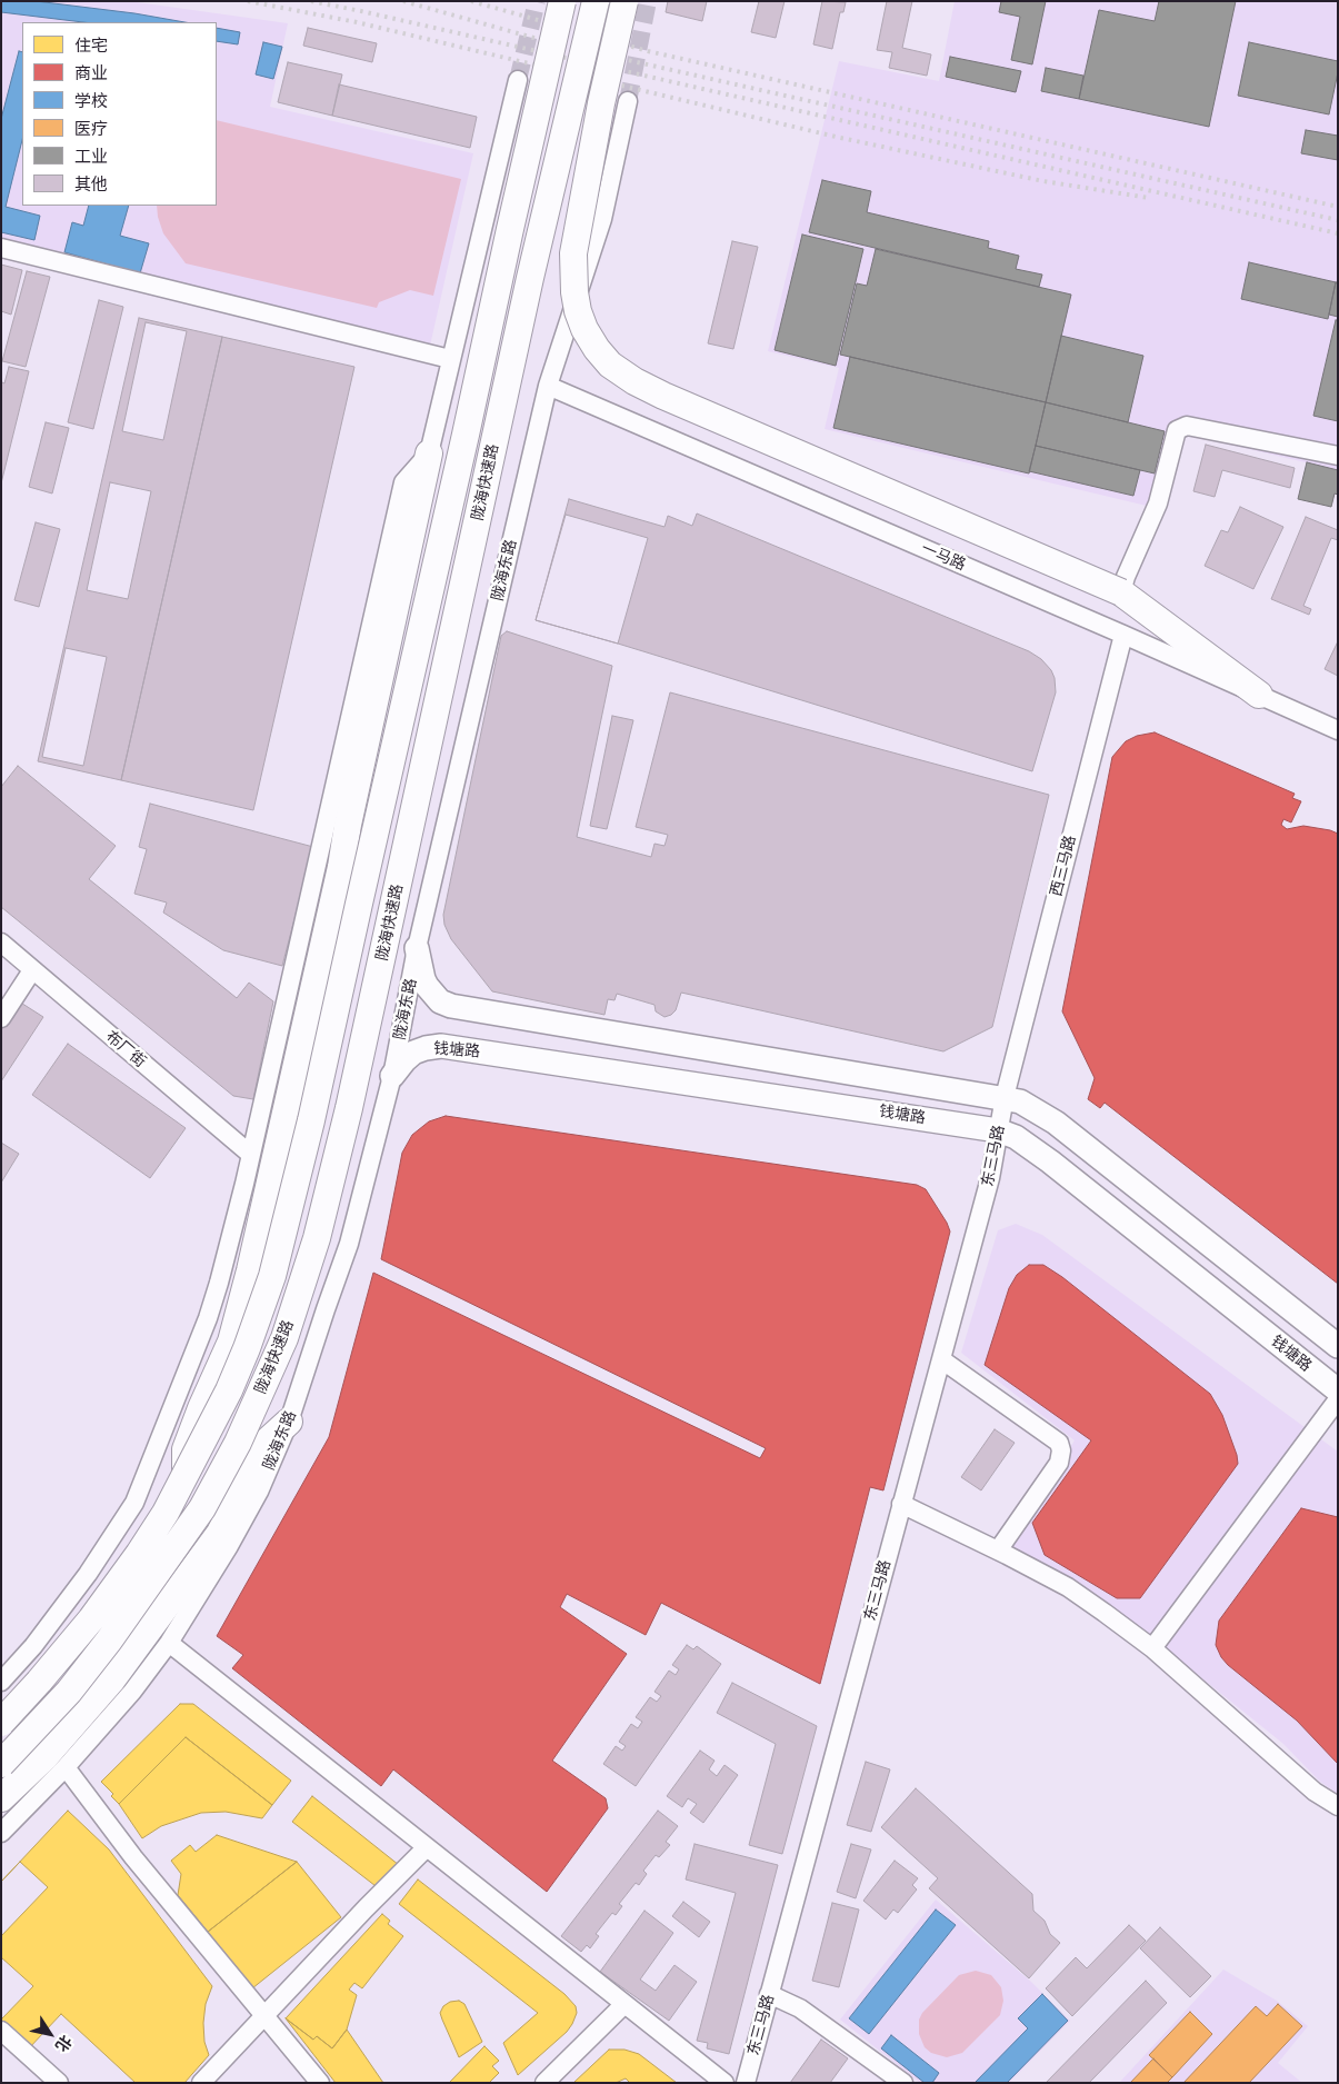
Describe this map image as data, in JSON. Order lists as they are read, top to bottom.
{
  "streets": {
    "highway": ["陇海快速路"],
    "main road": ["钱塘路"],
    "street": [
      "一马路",
      "陇海东路",
      "西三马路",
      "布厂街",
      "东三马路"
    ]
  },
  "crossings": [
    ["一马路", "陇海东路"],
    ["一马路", "西三马路"],
    ["陇海东路", "钱塘路"],
    ["西三马路", "东三马路"],
    ["钱塘路", "东三马路"]
  ],
  "legend": [
    "住宅",
    "商业",
    "学校",
    "医疗",
    "工业",
    "其他"
  ],
  "north": "bottom right"
}
